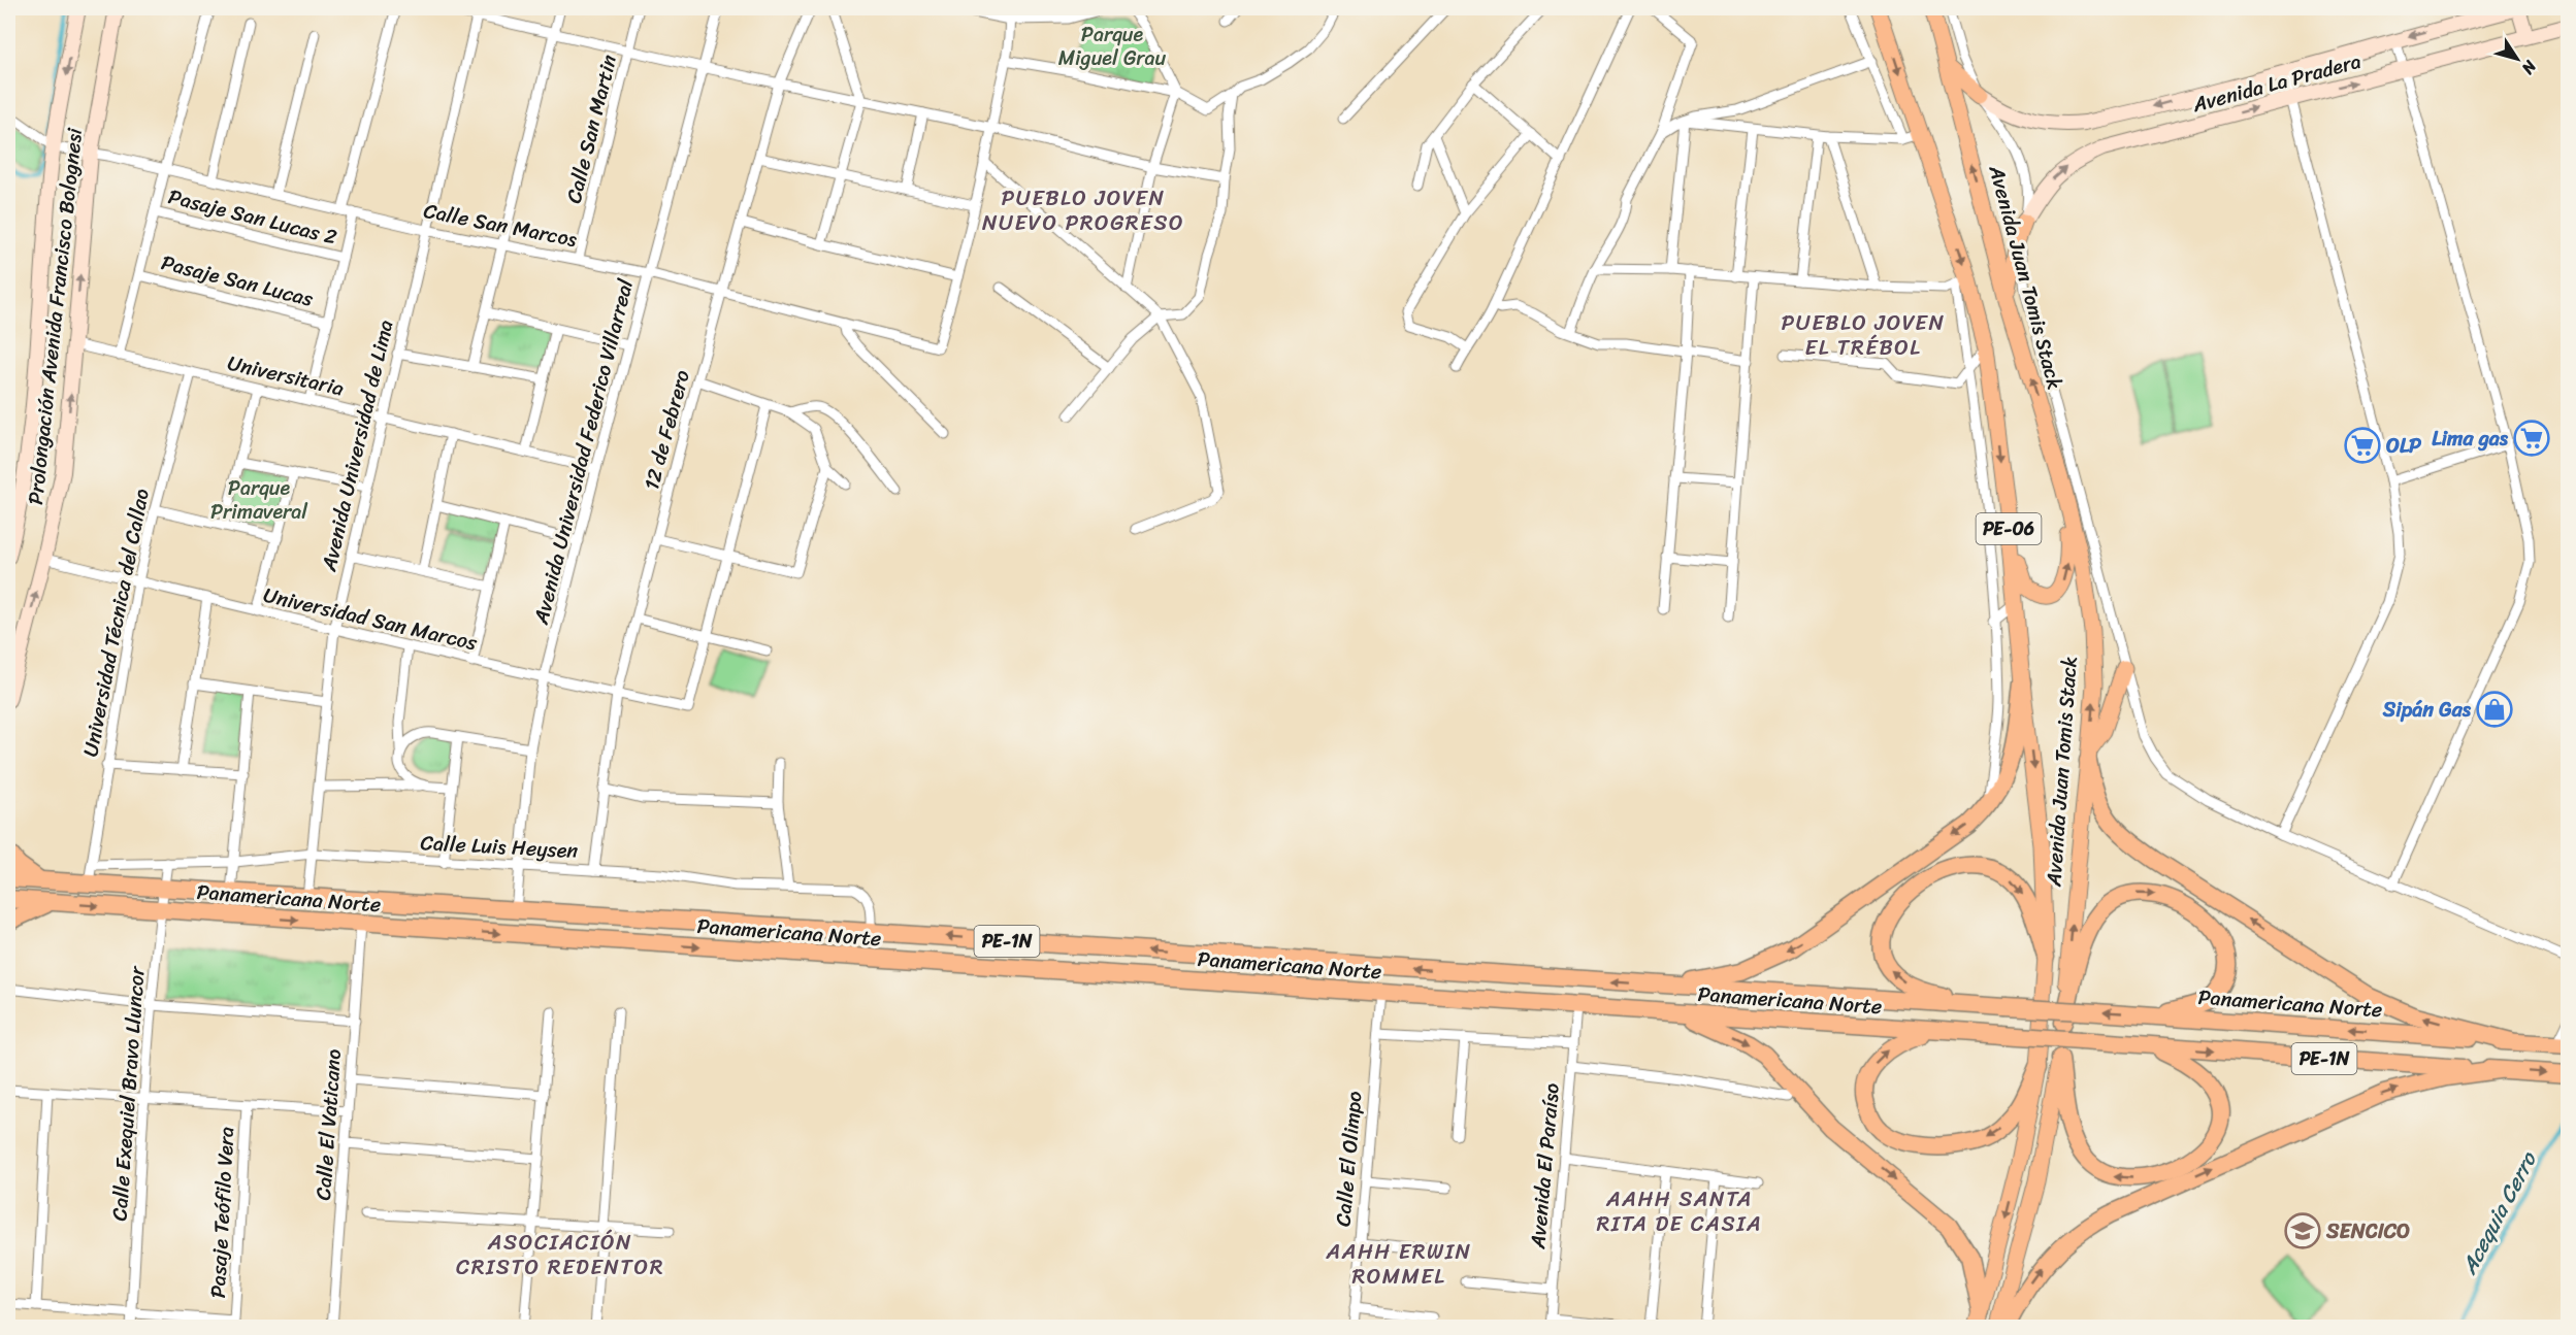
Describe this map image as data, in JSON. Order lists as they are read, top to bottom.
{
  "streets": {
    "highway": ["Panamericana Norte", "PE-1N"],
    "main road": [
      "Avenida La Pradera",
      "Avenida Juan Tomis Stack",
      "Prolongación Avenida Francisco Bolognesi",
      "PE-06"
    ],
    "street": [
      "Calle San Martin",
      "Pasaje San Lucas 2",
      "Calle San Marcos",
      "Pasaje San Lucas",
      "Universitaria",
      "12 de Febrero",
      "Avenida Universidad de Lima",
      "Avenida Universidad Federico Villarreal",
      "Universidad San Marcos",
      "Universidad Técnica del Callao",
      "Calle Luis Heysen",
      "Calle Exequiel Bravo Lluncor",
      "Calle El Vaticano",
      "Calle El Olimpo",
      "Avenida El Paraíso",
      "Pasaje Teófilo Vera"
    ]
  },
  "crossings": [
    ["Avenida La Pradera", "Avenida Juan Tomis Stack"],
    ["Avenida La Pradera", "PE-06"],
    ["Calle San Martin", "Calle San Marcos"],
    ["Calle San Marcos", "Prolongación Avenida Francisco Bolognesi"],
    ["Calle San Marcos", "12 de Febrero"],
    ["Calle San Marcos", "Avenida Universidad de Lima"],
    ["Calle San Marcos", "Avenida Universidad Federico Villarreal"],
    ["Avenida Juan Tomis Stack", "PE-06"],
    ["Prolongación Avenida Francisco Bolognesi", "Universitaria"],
    ["Prolongación Avenida Francisco Bolognesi", "Universidad San Marcos"],
    ["Universitaria", "Avenida Universidad de Lima"],
    ["Universitaria", "Avenida Universidad Federico Villarreal"],
    ["Universitaria", "Universidad Técnica del Callao"],
    ["12 de Febrero", "Universidad San Marcos"],
    ["12 de Febrero", "Calle Luis Heysen"],
    ["Avenida Universidad de Lima", "Universidad San Marcos"],
    ["Avenida Universidad de Lima", "Calle Luis Heysen"],
    ["Avenida Universidad de Lima", "Panamericana Norte"],
    ["Avenida Universidad Federico Villarreal", "Universidad San Marcos"],
    ["Avenida Universidad Federico Villarreal", "Calle Luis Heysen"],
    ["Avenida Universidad Federico Villarreal", "Panamericana Norte"],
    ["Universidad San Marcos", "Universidad Técnica del Callao"],
    ["Universidad Técnica del Callao", "Calle Luis Heysen"],
    ["Universidad Técnica del Callao", "Panamericana Norte"],
    ["Calle Luis Heysen", "Panamericana Norte"],
    ["Calle Luis Heysen", "Calle Exequiel Bravo Lluncor"],
    ["Panamericana Norte", "Calle Exequiel Bravo Lluncor"],
    ["Panamericana Norte", "Calle El Vaticano"],
    ["Panamericana Norte", "Calle El Olimpo"],
    ["Panamericana Norte", "Avenida El Paraíso"],
    ["Calle Exequiel Bravo Lluncor", "Pasaje Teófilo Vera"]
  ],
  "districts": [
    "PUEBLO JOVEN NUEVO PROGRESO",
    "PUEBLO JOVEN EL TRÉBOL",
    "AAHH SANTA RITA DE CASIA",
    "ASOCIACIÓN CRISTO REDENTOR",
    "AAHH ERWIN ROMMEL"
  ],
  "water": ["Acequia Cerro"],
  "parks": ["Parque Miguel Grau", "Parque Primaveral"],
  "places": {
    "supermarket": ["Lima gas", "OLP"],
    "shop": ["Sipán Gas"],
    "school or university": ["SENCICO"]
  },
  "north": "bottom right"
}
